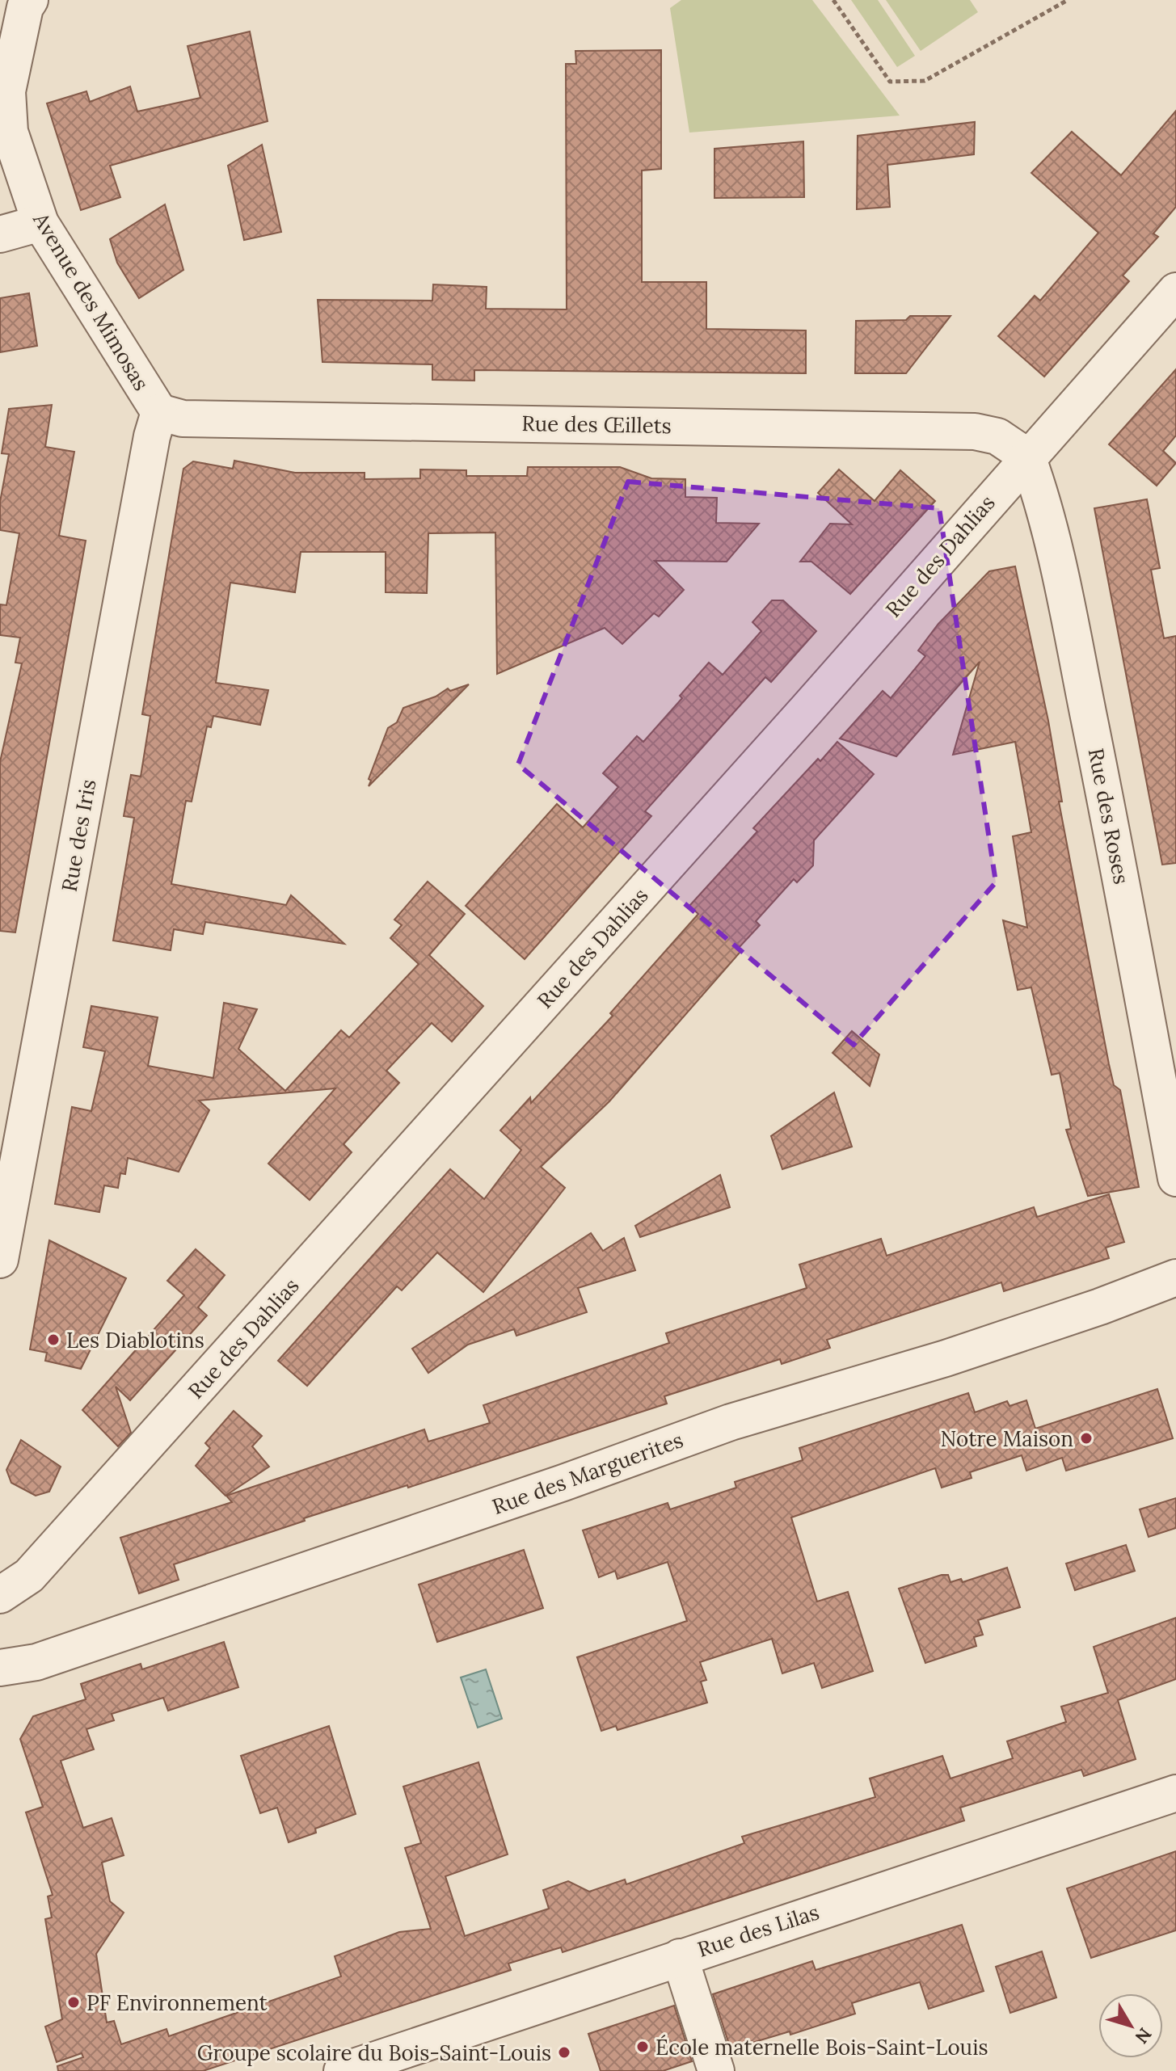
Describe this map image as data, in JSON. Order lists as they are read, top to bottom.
{
  "streets": {
    "street": [
      "Avenue des Mimosas",
      "Rue des Œillets",
      "Rue des Dahlias",
      "Rue des Roses",
      "Rue des Iris",
      "Rue des Marguerites",
      "Rue des Lilas"
    ]
  },
  "crossings": [
    ["Avenue des Mimosas", "Rue des Œillets"],
    ["Avenue des Mimosas", "Rue des Iris"],
    ["Rue des Œillets", "Rue des Dahlias"],
    ["Rue des Œillets", "Rue des Roses"],
    ["Rue des Œillets", "Rue des Iris"],
    ["Rue des Dahlias", "Rue des Roses"]
  ],
  "places": [
    "Les Diablotins",
    "Notre Maison",
    "PF Environnement",
    "École maternelle Bois-Saint-Louis",
    "Groupe scolaire du Bois-Saint-Louis"
  ],
  "north": "bottom right"
}
